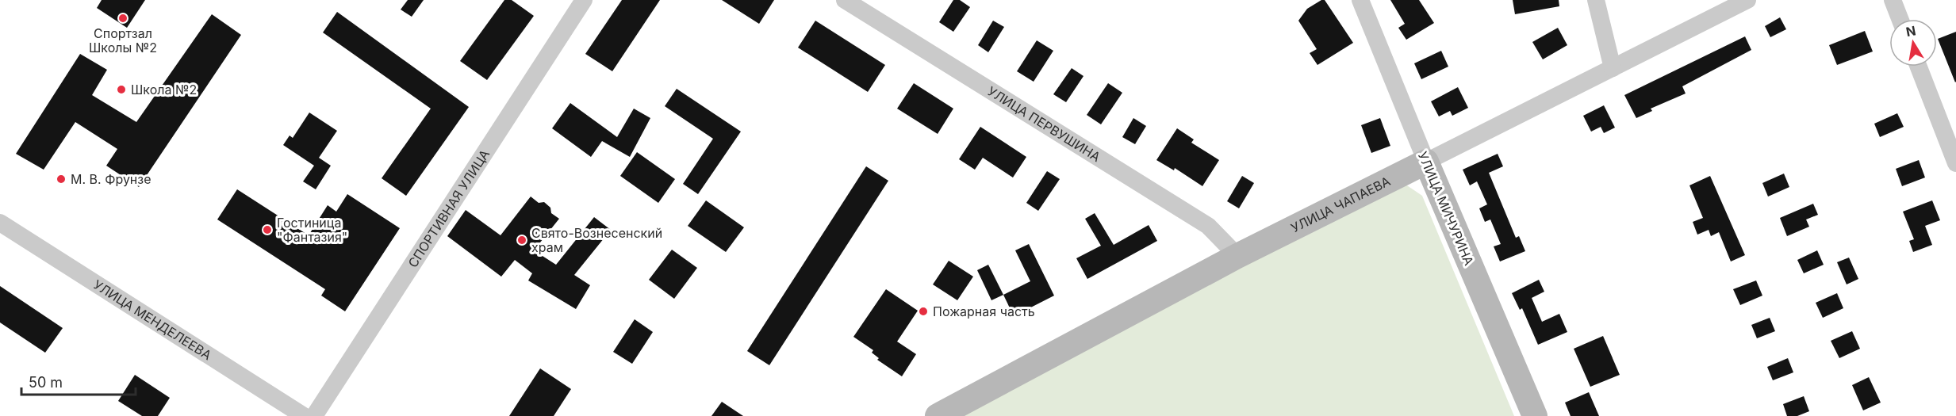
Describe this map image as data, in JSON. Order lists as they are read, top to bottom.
{
  "streets": {
    "main road": ["УЛИЦА ЧАПАЕВА", "УЛИЦА МИЧУРИНА"],
    "street": ["УЛИЦА ПЕРВУШИНА", "СПОРТИВНАЯ УЛИЦА", "УЛИЦА МЕНДЕЛЕЕВА"]
  },
  "crossings": [
    ["УЛИЦА ПЕРВУШИНА", "УЛИЦА ЧАПАЕВА"],
    ["УЛИЦА ЧАПАЕВА", "УЛИЦА МИЧУРИНА"]
  ],
  "places": [
    "Спортзал Школы №2",
    "Школа №2",
    "М. В. Фрунзе",
    "Гостиница \"Фантазия\"",
    "Свято-Вознесенский храм",
    "Пожарная часть"
  ],
  "scale_bar": "50 m",
  "north": "top"
}
